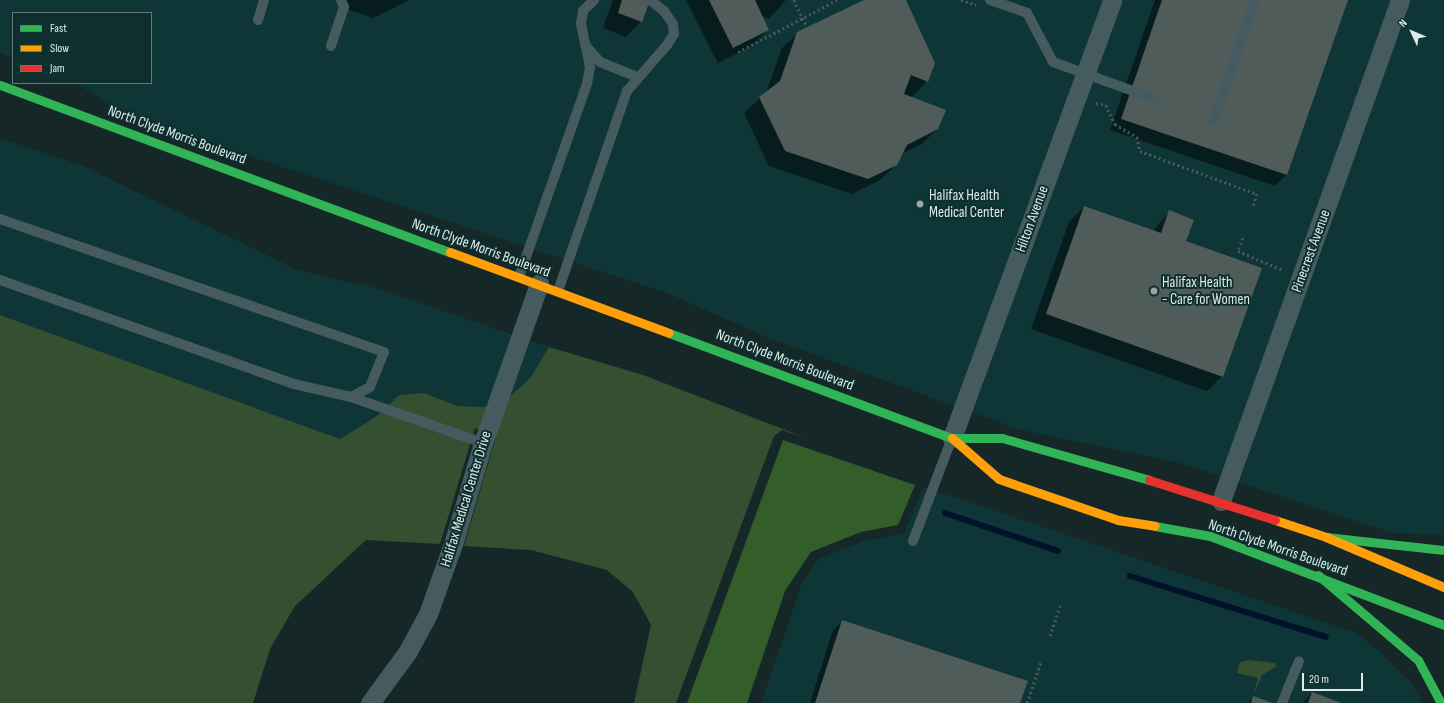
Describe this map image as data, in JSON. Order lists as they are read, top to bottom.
{
  "streets": {
    "main road": ["North Clyde Morris Boulevard"],
    "street": ["Hilton Avenue", "Pinecrest Avenue", "Halifax Medical Center Drive"]
  },
  "crossings": [
    ["North Clyde Morris Boulevard", "Hilton Avenue"],
    ["North Clyde Morris Boulevard", "Pinecrest Avenue"],
    ["North Clyde Morris Boulevard", "Halifax Medical Center Drive"]
  ],
  "places": ["Halifax Health Medical Center", "Halifax Health - Care for Women"],
  "legend": ["Fast", "Slow", "Jam"],
  "scale_bar": "20 m",
  "north": "top left"
}
